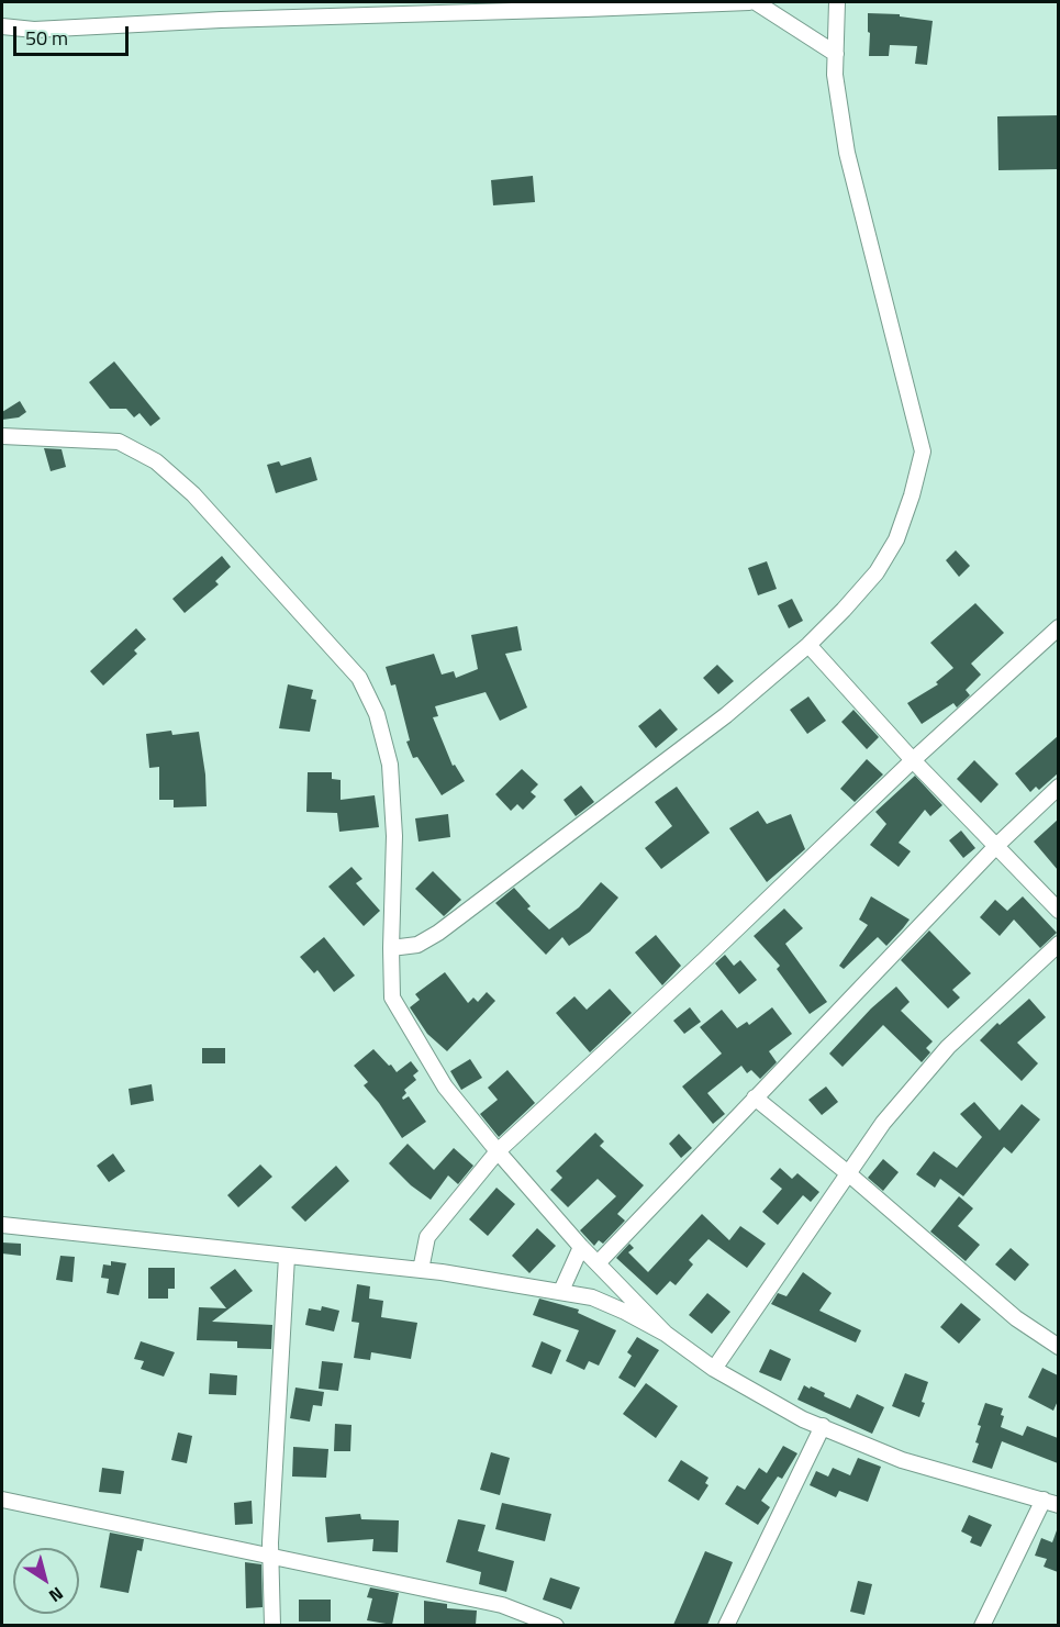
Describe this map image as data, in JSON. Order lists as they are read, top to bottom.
{
  "scale_bar": "50 m",
  "north": "bottom right"
}
